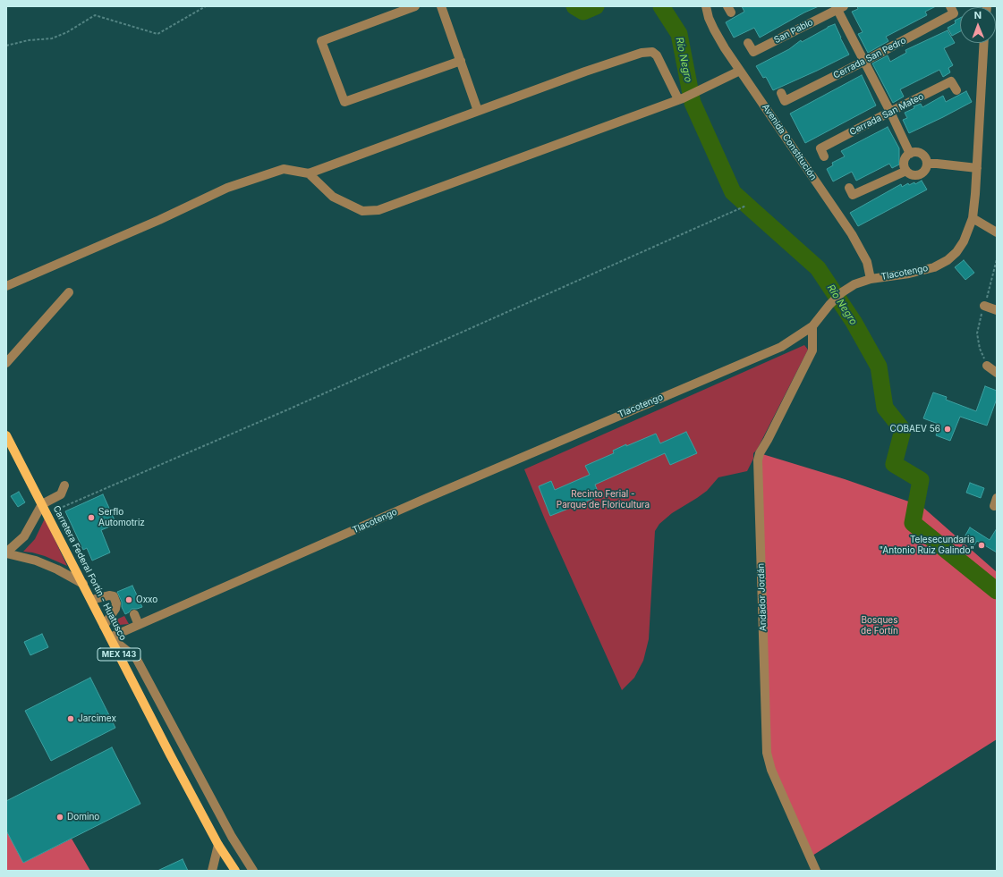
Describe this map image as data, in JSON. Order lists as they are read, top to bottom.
{
  "streets": {
    "main road": ["Carretera Federal Fortín - Huatusco", "MEX 143"],
    "street": [
      "San Pablo",
      "Cerrada San Pedro",
      "Cerrada San Mateo",
      "Avenida Constitución",
      "Tlacotengo",
      "Andador Jordán"
    ]
  },
  "crossings": [
    ["Avenida Constitución", "Tlacotengo"],
    ["Tlacotengo", "Carretera Federal Fortín - Huatusco"],
    ["Tlacotengo", "Andador Jordán"]
  ],
  "water": ["Río Negro"],
  "parks": ["Recinto Ferial - Parque de Floricultura", "Bosques de Fortín"],
  "places": [
    "COBAEV 56",
    "Serflo Automotriz",
    "Telesecundaria \"Antonio Ruiz Galindo\"",
    "Oxxo",
    "Jarcimex",
    "Domino"
  ],
  "north": "top"
}
